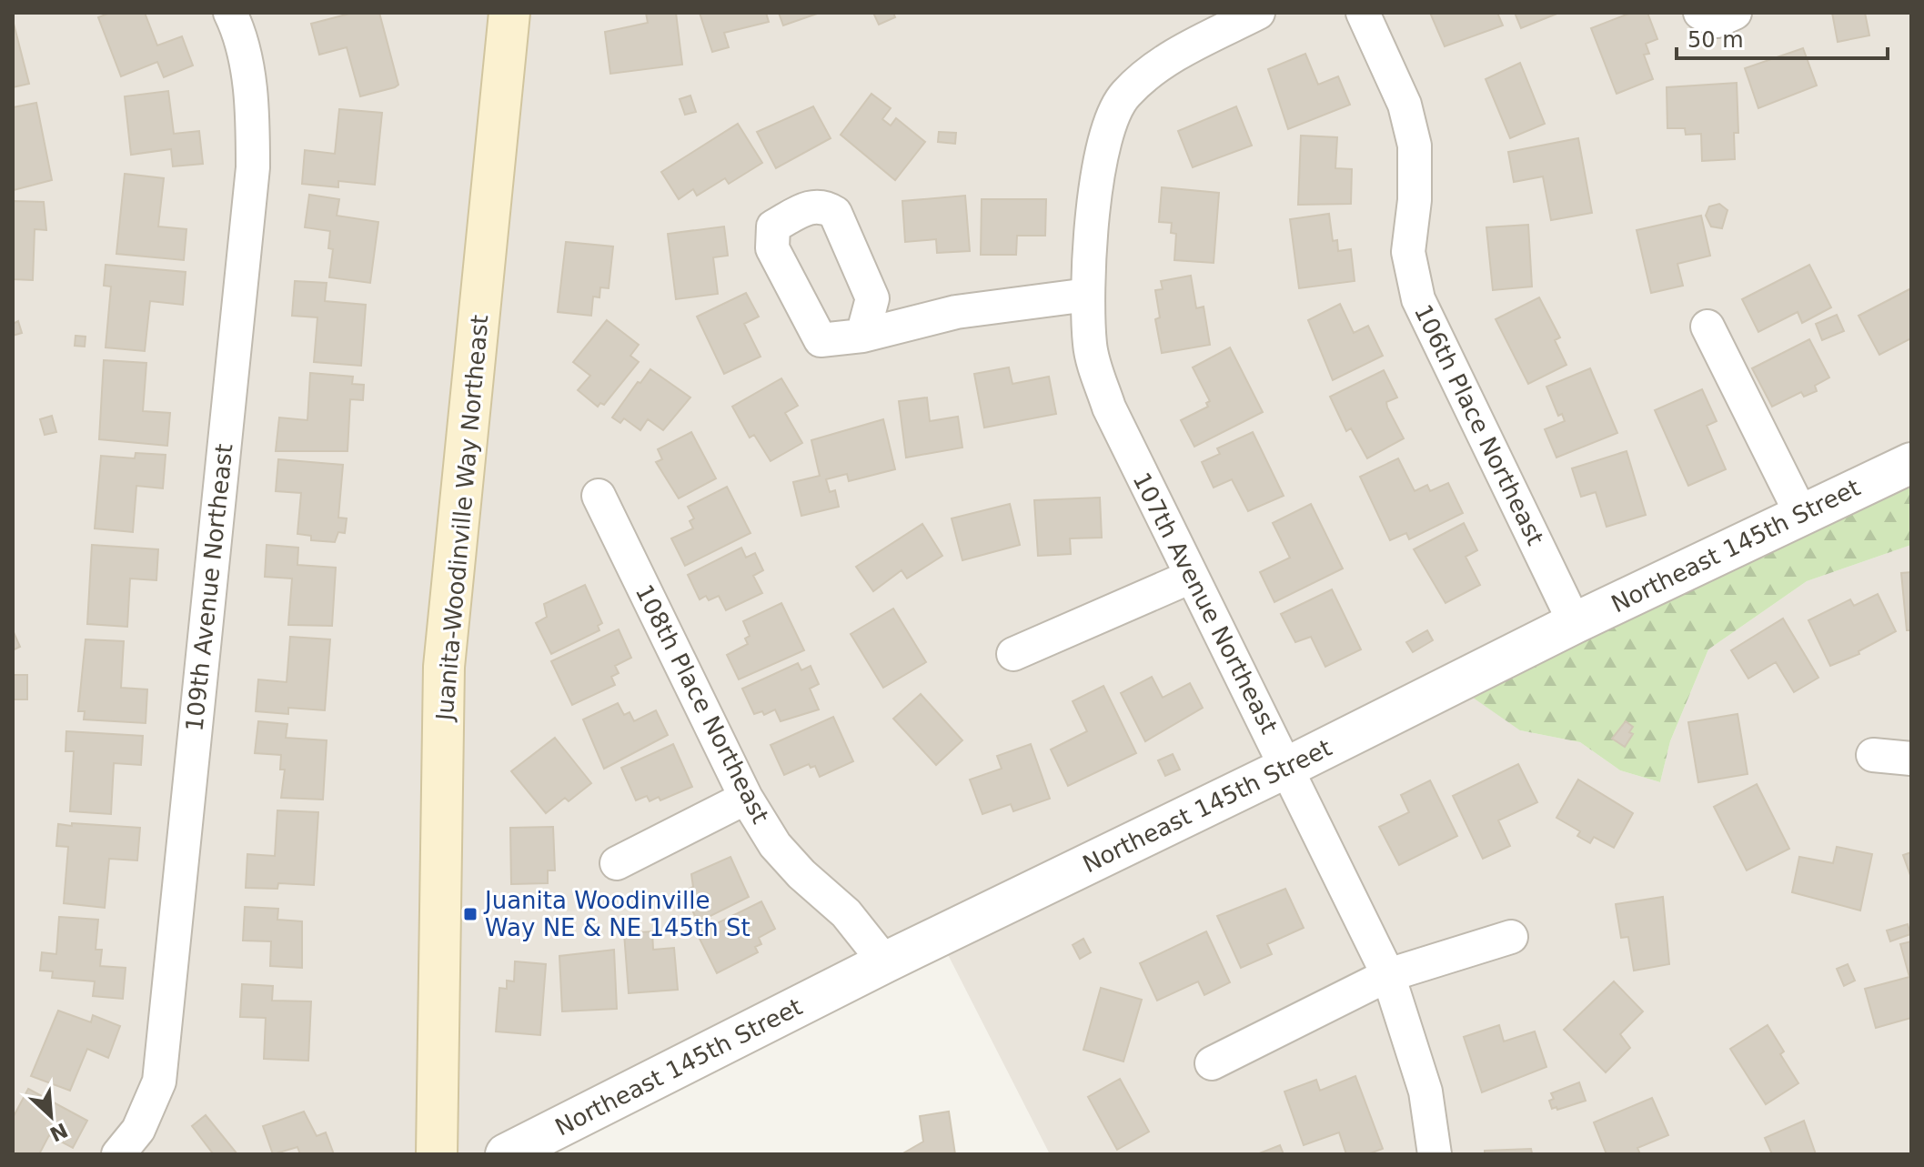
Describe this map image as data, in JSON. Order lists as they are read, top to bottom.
{
  "streets": {
    "main road": ["Juanita-Woodinville Way Northeast"],
    "street": [
      "106th Place Northeast",
      "Northeast 145th Street",
      "109th Avenue Northeast",
      "107th Avenue Northeast",
      "108th Place Northeast"
    ]
  },
  "crossings": [
    ["106th Place Northeast", "Northeast 145th Street"],
    ["Northeast 145th Street", "107th Avenue Northeast"],
    ["Northeast 145th Street", "108th Place Northeast"]
  ],
  "places": {
    "transit": ["Juanita Woodinville Way NE & NE 145th St"]
  },
  "scale_bar": "50 m",
  "north": "bottom right"
}
